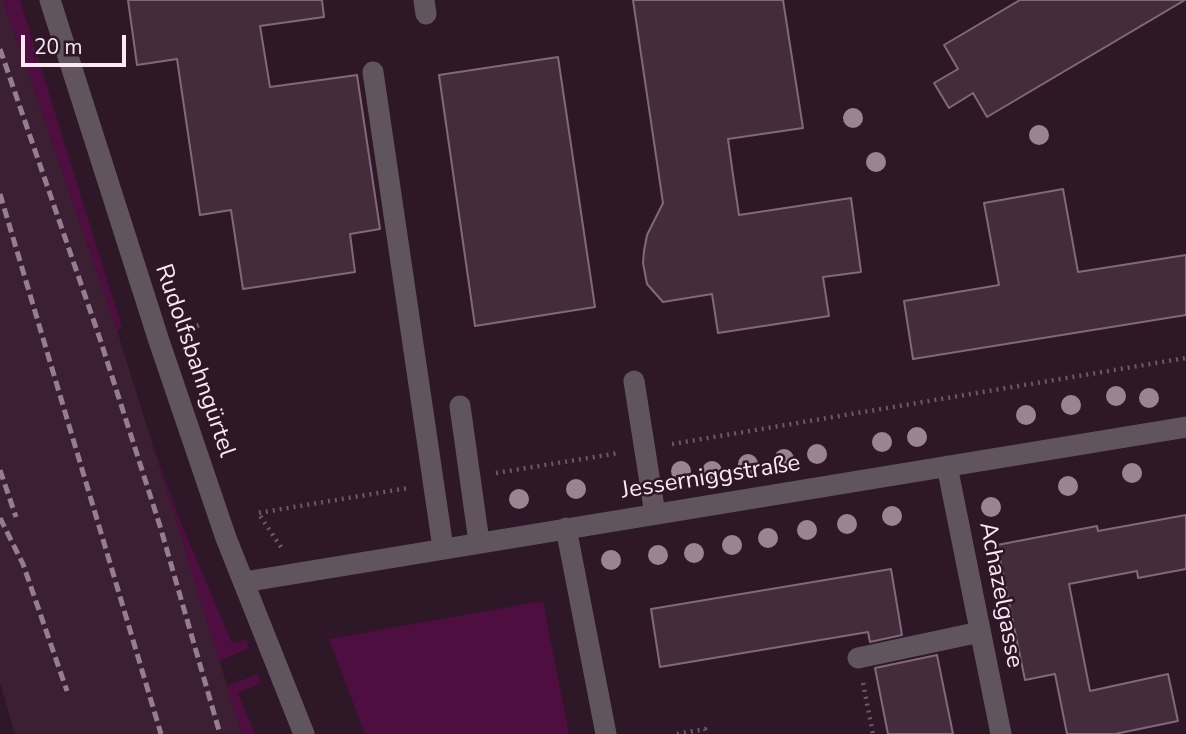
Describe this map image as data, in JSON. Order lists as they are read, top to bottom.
{
  "streets": {
    "street": ["Rudolfsbahngürtel", "Jesserniggstraße", "Achazelgasse"]
  },
  "crossings": [
    ["Rudolfsbahngürtel", "Jesserniggstraße"],
    ["Jesserniggstraße", "Achazelgasse"]
  ],
  "scale_bar": "20 m"
}
